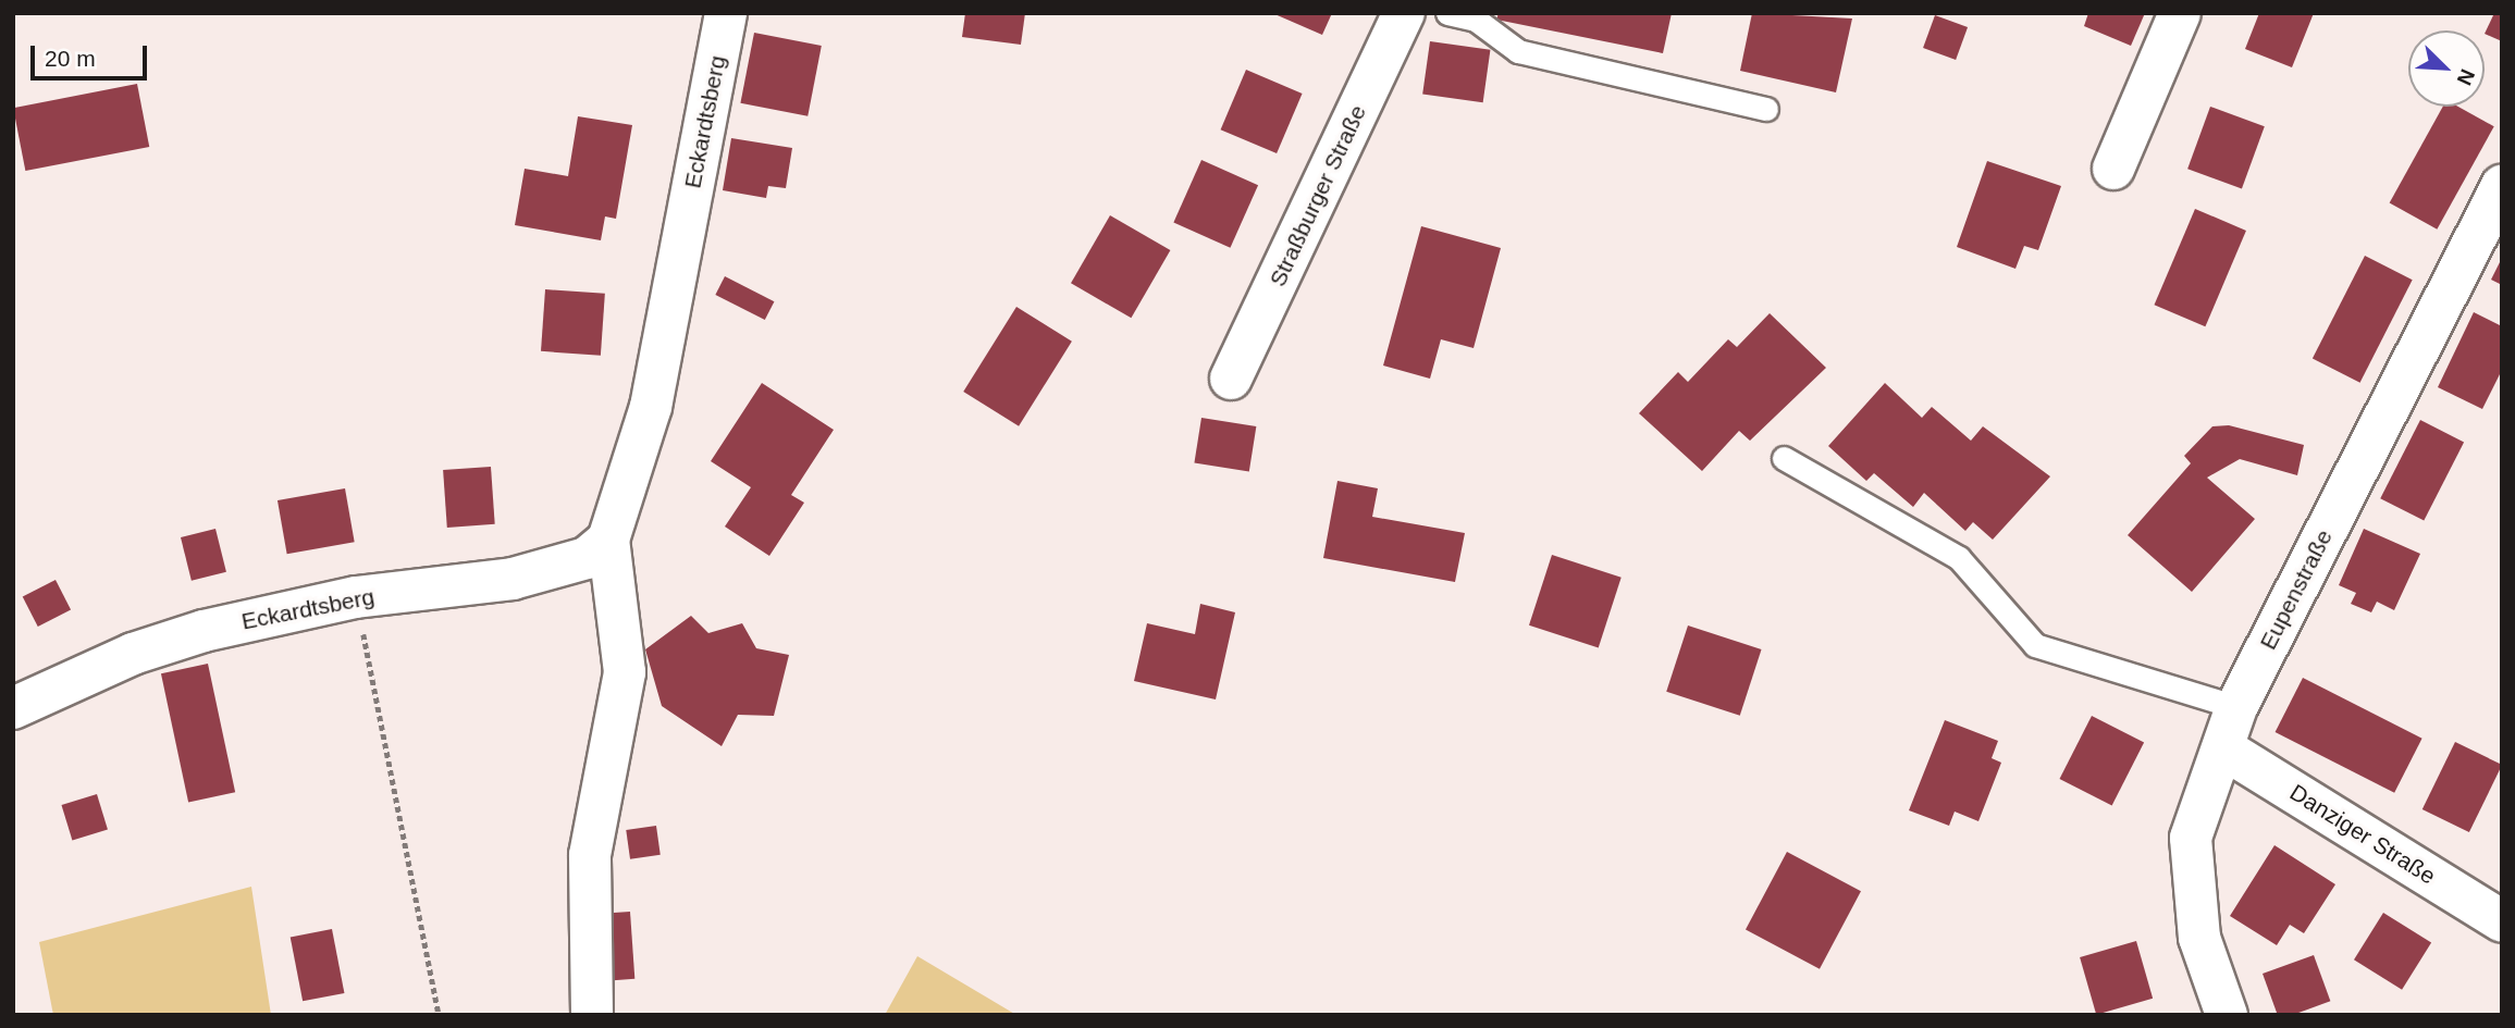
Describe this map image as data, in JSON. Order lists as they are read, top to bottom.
{
  "streets": {
    "street": [
      "Eckardtsberg",
      "Straßburger Straße",
      "Eupenstraße",
      "Danziger Straße"
    ]
  },
  "crossings": [
    ["Eupenstraße", "Danziger Straße"]
  ],
  "scale_bar": "20 m",
  "north": "bottom right"
}
